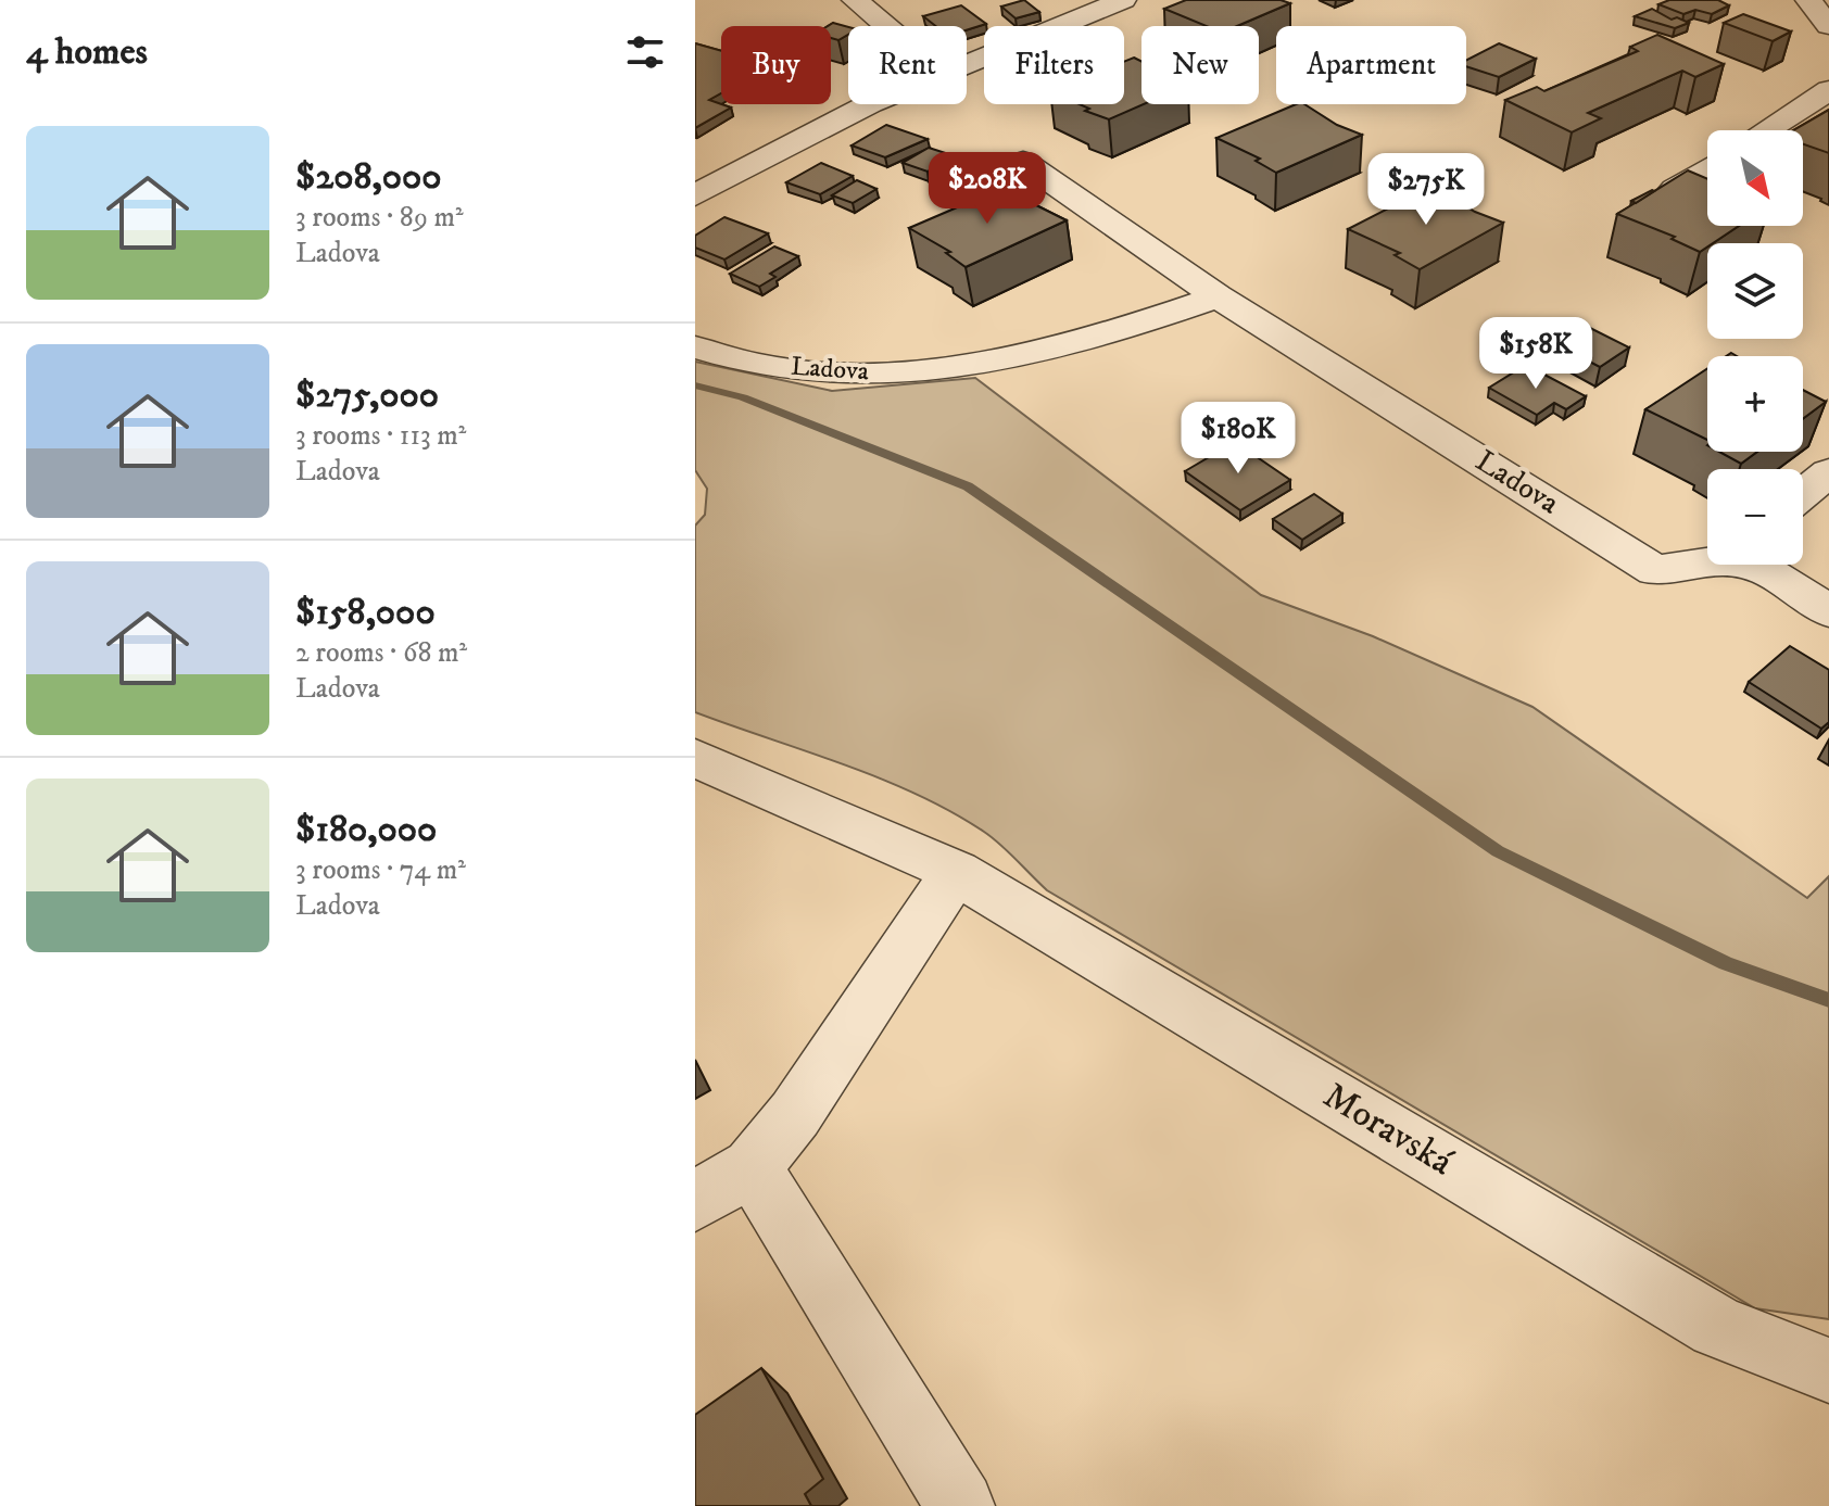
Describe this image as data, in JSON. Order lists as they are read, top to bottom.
{
  "streets": {
    "street": ["Ladova", "Moravská"]
  },
  "north": "bottom right",
  "page": {
    "heading": "4 homes",
    "chip": [
      "Buy",
      "Rent",
      "Filters",
      "New",
      "Apartment"
    ],
    "list": [
      {
        "name": "$208,000",
        "note": "3 rooms · 89 m² · Ladova"
      },
      {
        "name": "$275,000",
        "note": "3 rooms · 113 m² · Ladova"
      },
      {
        "name": "$158,000",
        "note": "2 rooms · 68 m² · Ladova"
      },
      {
        "name": "$180,000",
        "note": "3 rooms · 74 m² · Ladova"
      }
    ],
    "map_buttons": ["+", "−"],
    "price": [
      "$208K",
      "$275K",
      "$158K",
      "$180K"
    ]
  }
}
